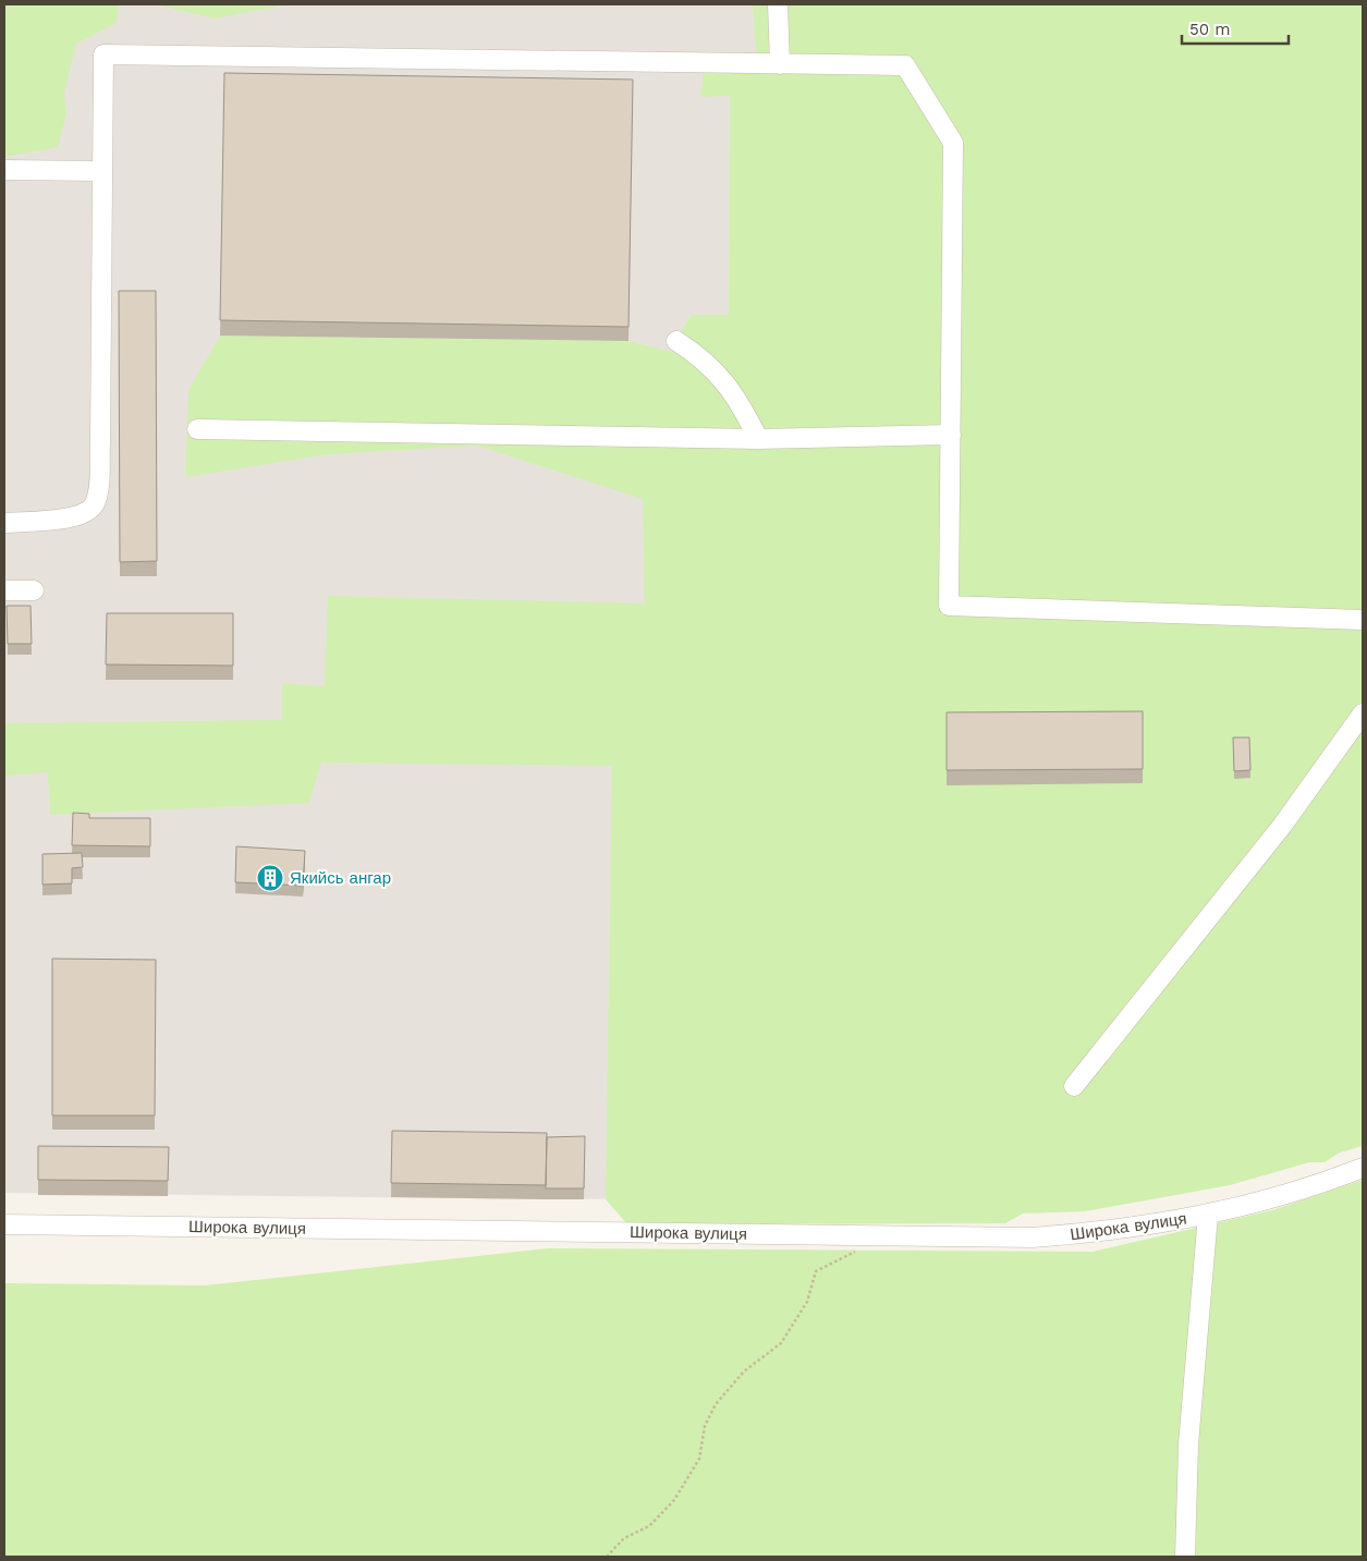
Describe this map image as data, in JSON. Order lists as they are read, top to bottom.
{
  "streets": {
    "street": ["Широка вулиця"]
  },
  "places": {
    "building": ["Якийсь ангар"]
  },
  "scale_bar": "50 m"
}
